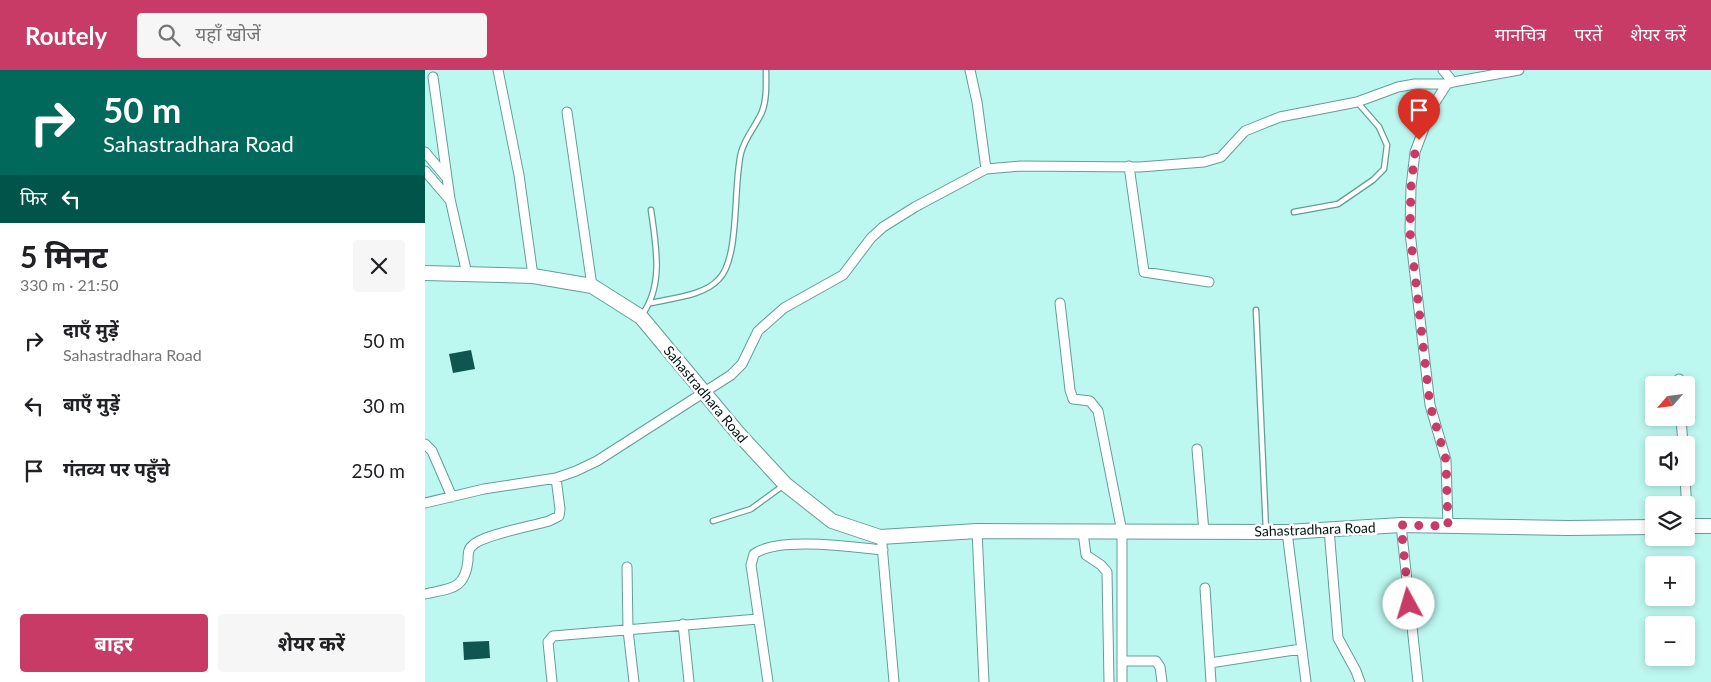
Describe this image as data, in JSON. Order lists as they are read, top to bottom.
{
  "streets": {
    "main road": ["Sahastradhara Road"]
  },
  "north": "bottom left",
  "page": {
    "header": "Routely",
    "search": "यहाँ खोजें",
    "nav": ["मानचित्र", "परतें", "शेयर करें"],
    "turn": ["50 m", "Sahastradhara Road"],
    "then": "फिर",
    "heading": ["5 मिनट", "330 m · 21:50"],
    "list": [
      {
        "name": "दाएँ मुड़ें",
        "note": "Sahastradhara Road",
        "value": "50 m"
      },
      {
        "name": "बाएँ मुड़ें",
        "value": "30 m"
      },
      {
        "name": "गंतव्य पर पहुँचे",
        "value": "250 m"
      }
    ],
    "map_buttons": ["+", "−"],
    "buttons": ["बाहर", "शेयर करें"]
  }
}
